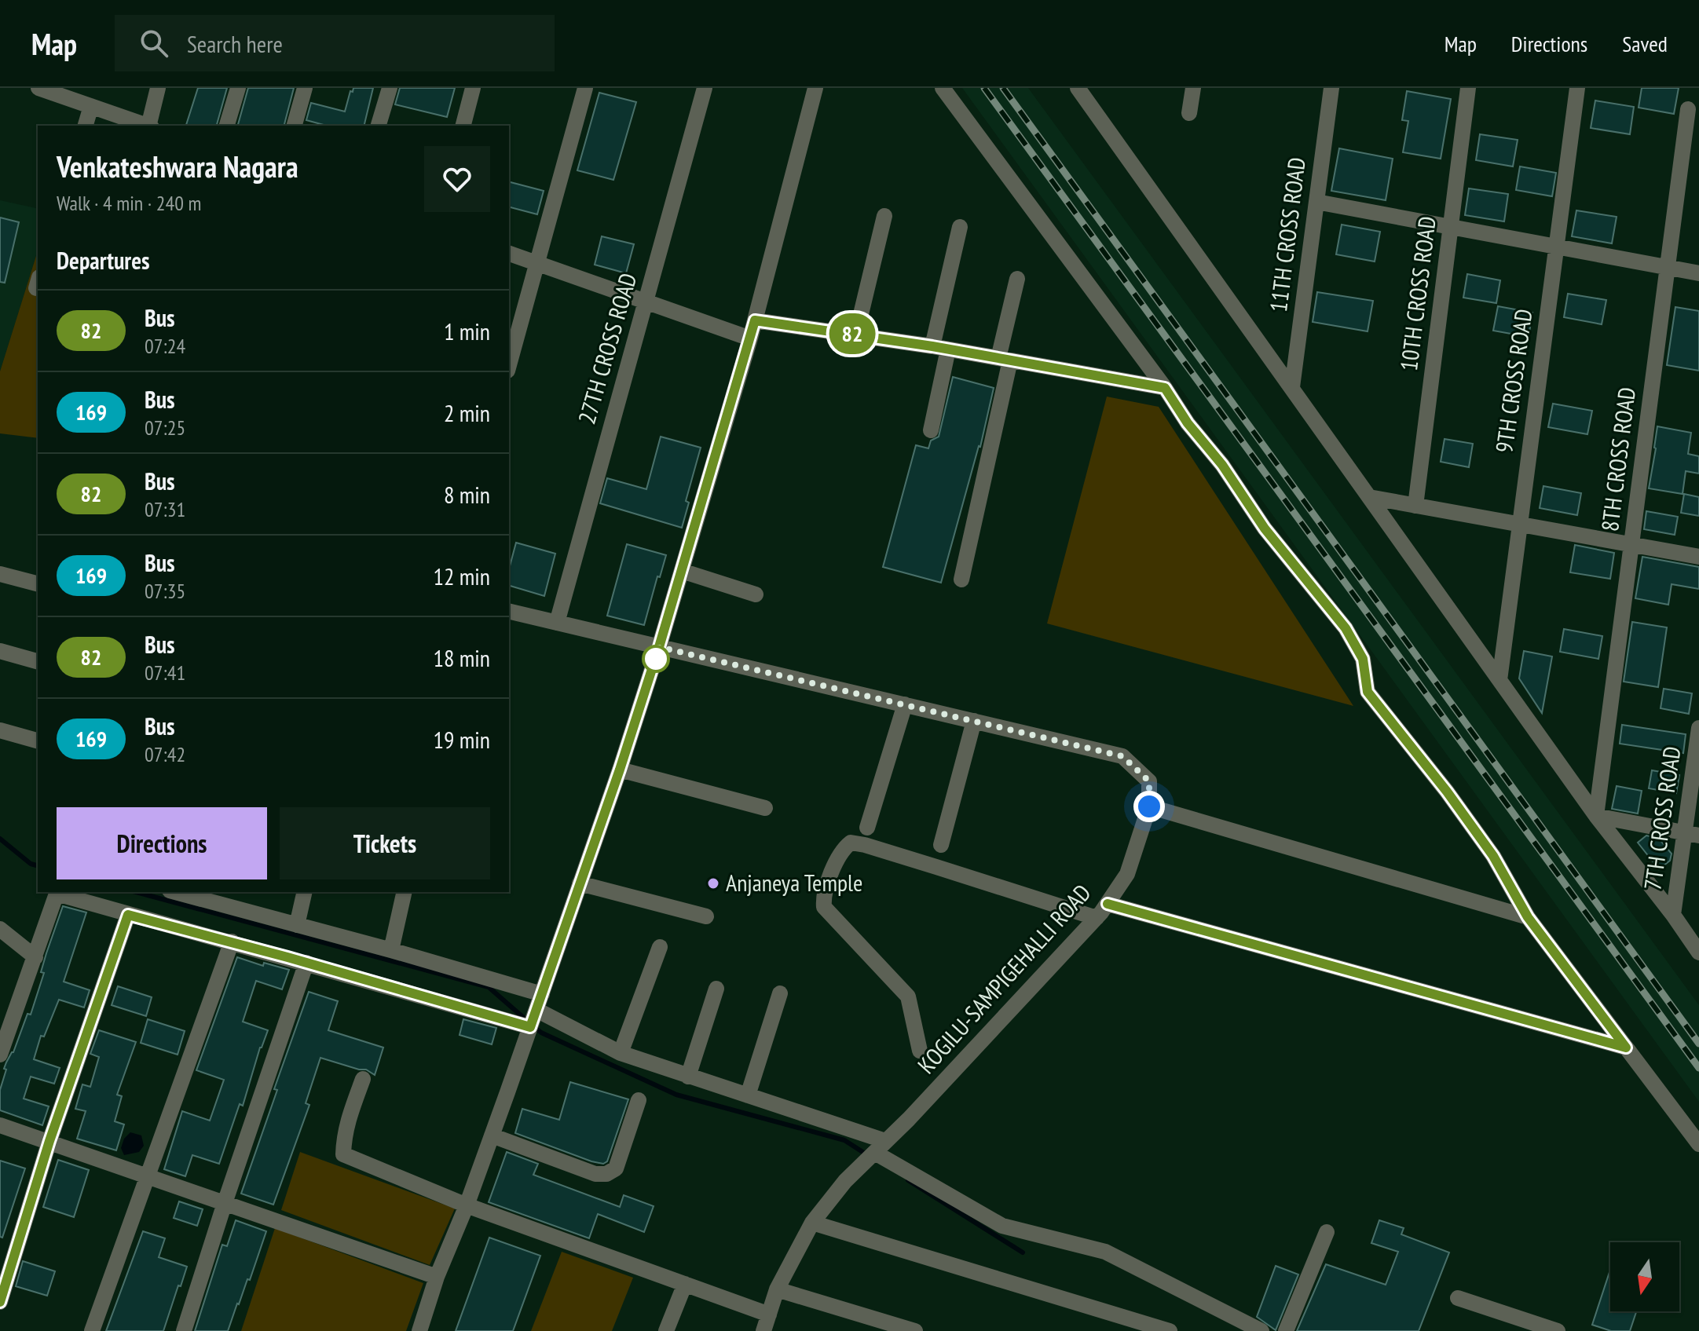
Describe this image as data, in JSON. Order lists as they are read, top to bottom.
{
  "streets": {
    "street": [
      "11TH CROSS ROAD",
      "10TH CROSS ROAD",
      "27TH CROSS ROAD",
      "9TH CROSS ROAD",
      "8TH CROSS ROAD",
      "7TH CROSS ROAD",
      "KOGILU-SAMPIGEHALLI ROAD"
    ]
  },
  "crossings": [
    ["27TH CROSS ROAD", "KOGILU-SAMPIGEHALLI ROAD"]
  ],
  "places": ["Anjaneya Temple"],
  "lines": ["bus line 82"],
  "north": "bottom",
  "page": {
    "header": "Map",
    "search": "Search here",
    "nav": ["Map", "Directions", "Saved"],
    "on_map": "82",
    "heading": [
      ["Venkateshwara Nagara", "Walk · 4 min · 240 m"],
      "Departures"
    ],
    "list": [
      {
        "mark": "82",
        "name": "Bus",
        "note": "07:24",
        "value": "1 min"
      },
      {
        "mark": "169",
        "name": "Bus",
        "note": "07:25",
        "value": "2 min"
      },
      {
        "mark": "82",
        "name": "Bus",
        "note": "07:31",
        "value": "8 min"
      },
      {
        "mark": "169",
        "name": "Bus",
        "note": "07:35",
        "value": "12 min"
      },
      {
        "mark": "82",
        "name": "Bus",
        "note": "07:41",
        "value": "18 min"
      },
      {
        "mark": "169",
        "name": "Bus",
        "note": "07:42",
        "value": "19 min"
      }
    ],
    "buttons": ["Directions", "Tickets"]
  }
}
